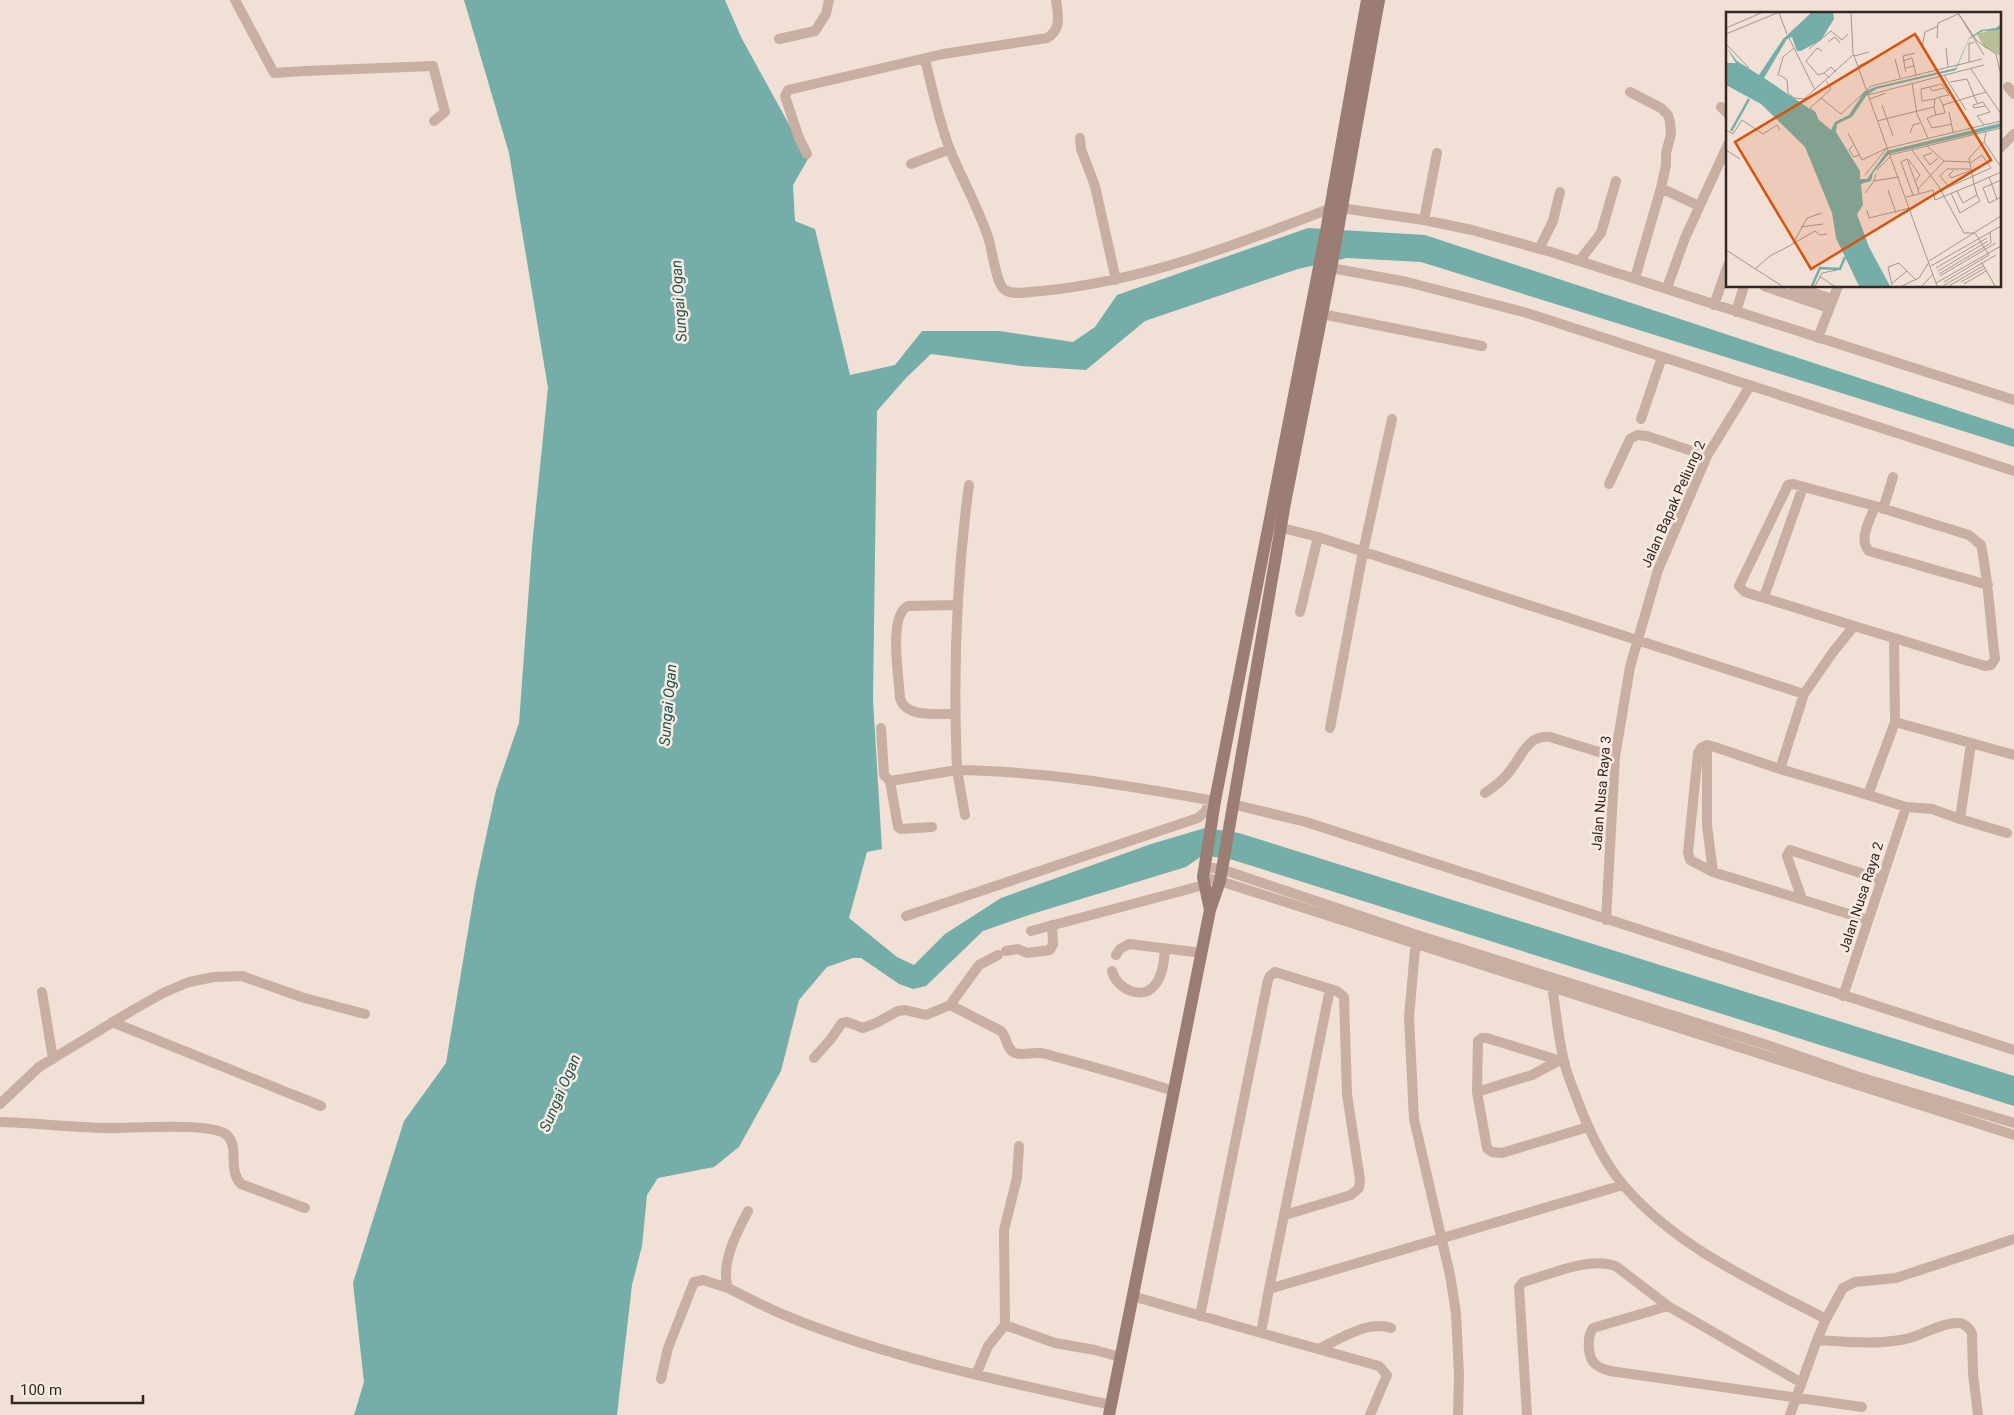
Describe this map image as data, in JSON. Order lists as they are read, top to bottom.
{
  "streets": {
    "street": ["Jalan Bapak Peliung 2", "Jalan Nusa Raya 3", "Jalan Nusa Raya 2"]
  },
  "crossings": [
    ["Jalan Bapak Peliung 2", "Jalan Nusa Raya 3"]
  ],
  "water": ["Sungai Ogan"],
  "scale_bar": "100 m"
}
